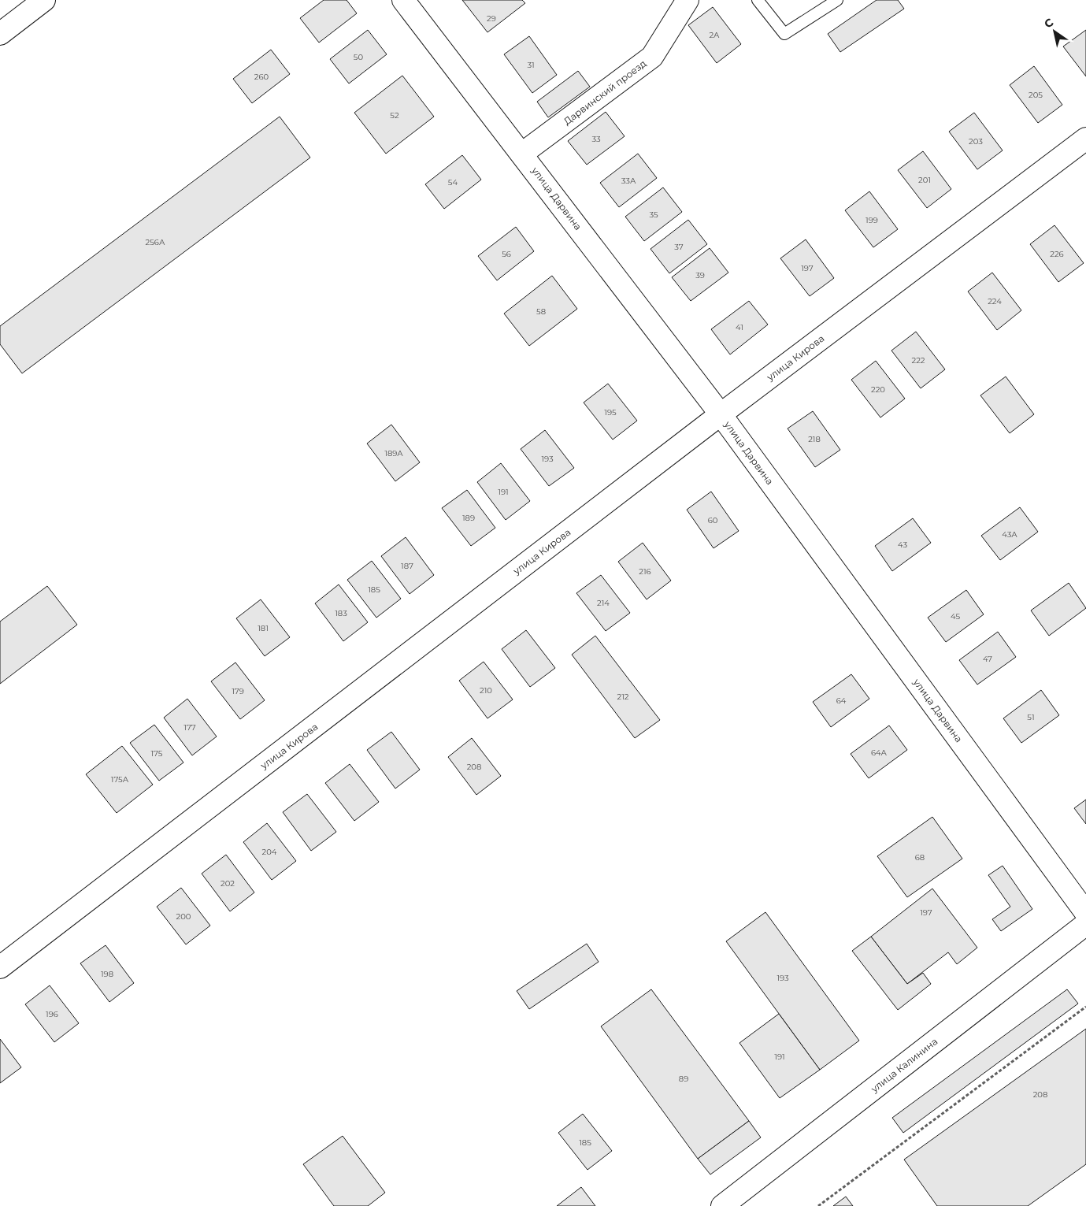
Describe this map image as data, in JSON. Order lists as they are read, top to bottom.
{
  "streets": {
    "street": [
      "Дарвинский проезд",
      "улица Дарвина",
      "улица Кирова",
      "улица Калинина"
    ]
  },
  "crossings": [
    ["Дарвинский проезд", "улица Дарвина"],
    ["улица Дарвина", "улица Кирова"]
  ],
  "house_numbers": [
    "29",
    "2А",
    "50",
    "31",
    "260",
    "205",
    "52",
    "33",
    "203",
    "201",
    "33А",
    "54",
    "35",
    "199",
    "256А",
    "37",
    "56",
    "226",
    "197",
    "39",
    "224",
    "58",
    "41",
    "222",
    "220",
    "195",
    "218",
    "189А",
    "193",
    "191",
    "189",
    "60",
    "43А",
    "43",
    "187",
    "216",
    "185",
    "214",
    "183",
    "45",
    "181",
    "47",
    "210",
    "179",
    "212",
    "64",
    "51",
    "177",
    "64А",
    "175",
    "208",
    "175А",
    "204",
    "68",
    "202",
    "197",
    "200",
    "198",
    "193",
    "196",
    "191",
    "89",
    "208",
    "185"
  ],
  "north": "top left"
}
